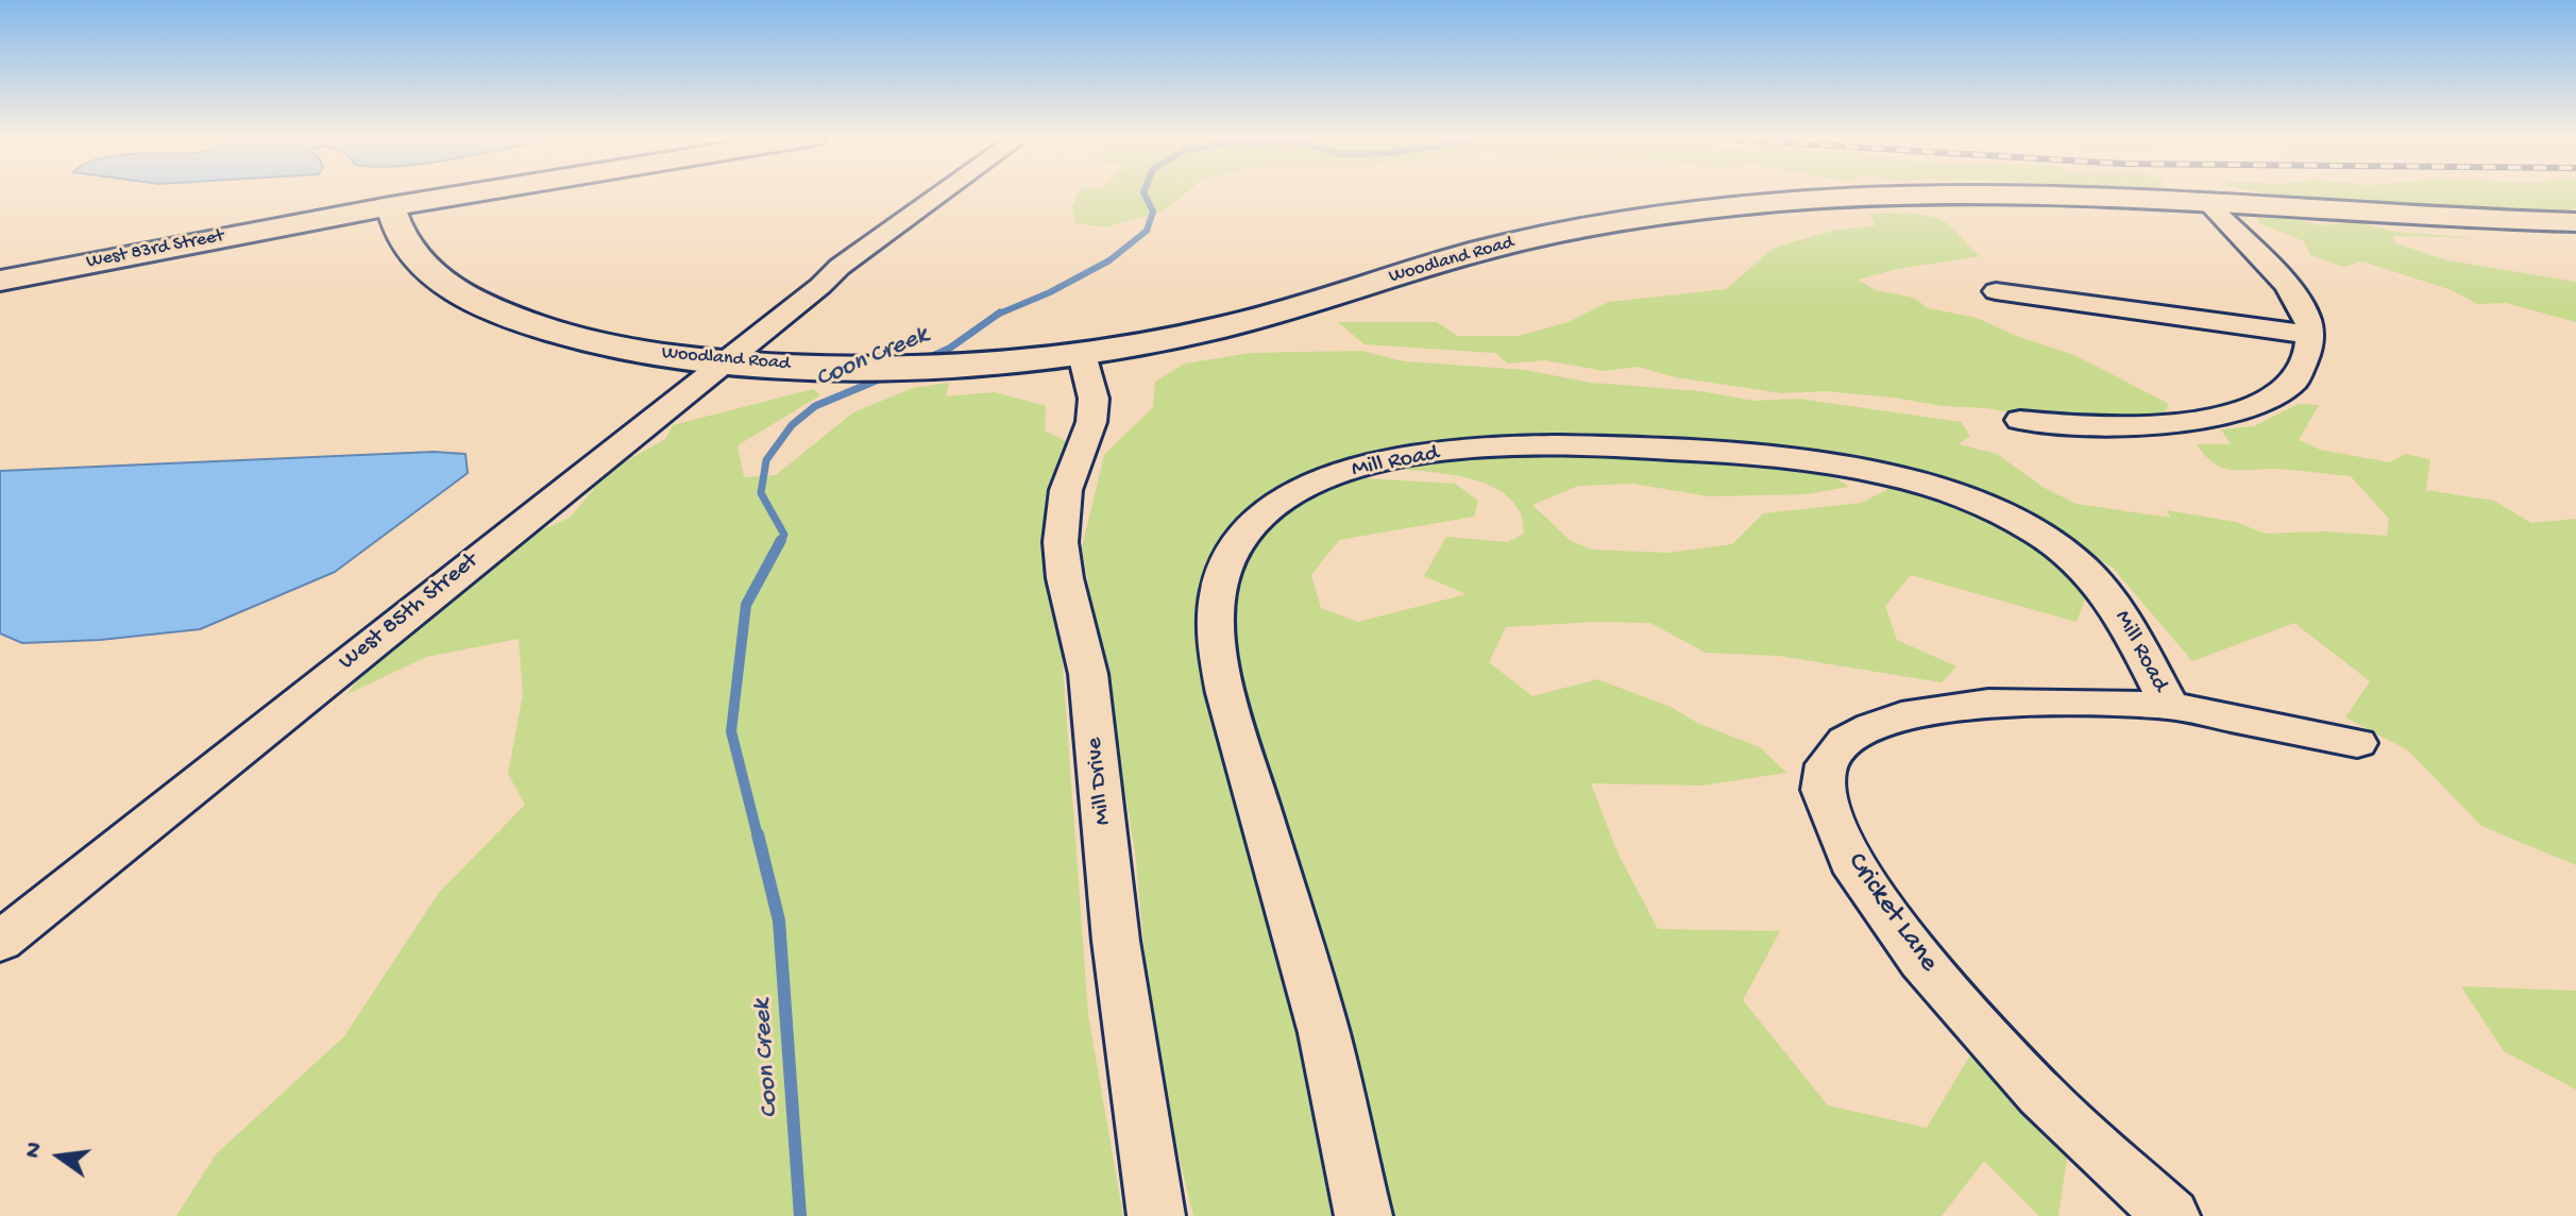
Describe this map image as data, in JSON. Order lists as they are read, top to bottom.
{
  "streets": {
    "main road": ["West 83rd Street", "Woodland Road"],
    "street": [
      "Mill Road",
      "West 85th Street",
      "Mill Drive",
      "Cricket Lane"
    ]
  },
  "crossings": [
    ["West 83rd Street", "Woodland Road"],
    ["Woodland Road", "West 85th Street"],
    ["Woodland Road", "Mill Drive"],
    ["Mill Road", "Cricket Lane"]
  ],
  "water": ["Coon Creek"],
  "north": "left"
}
